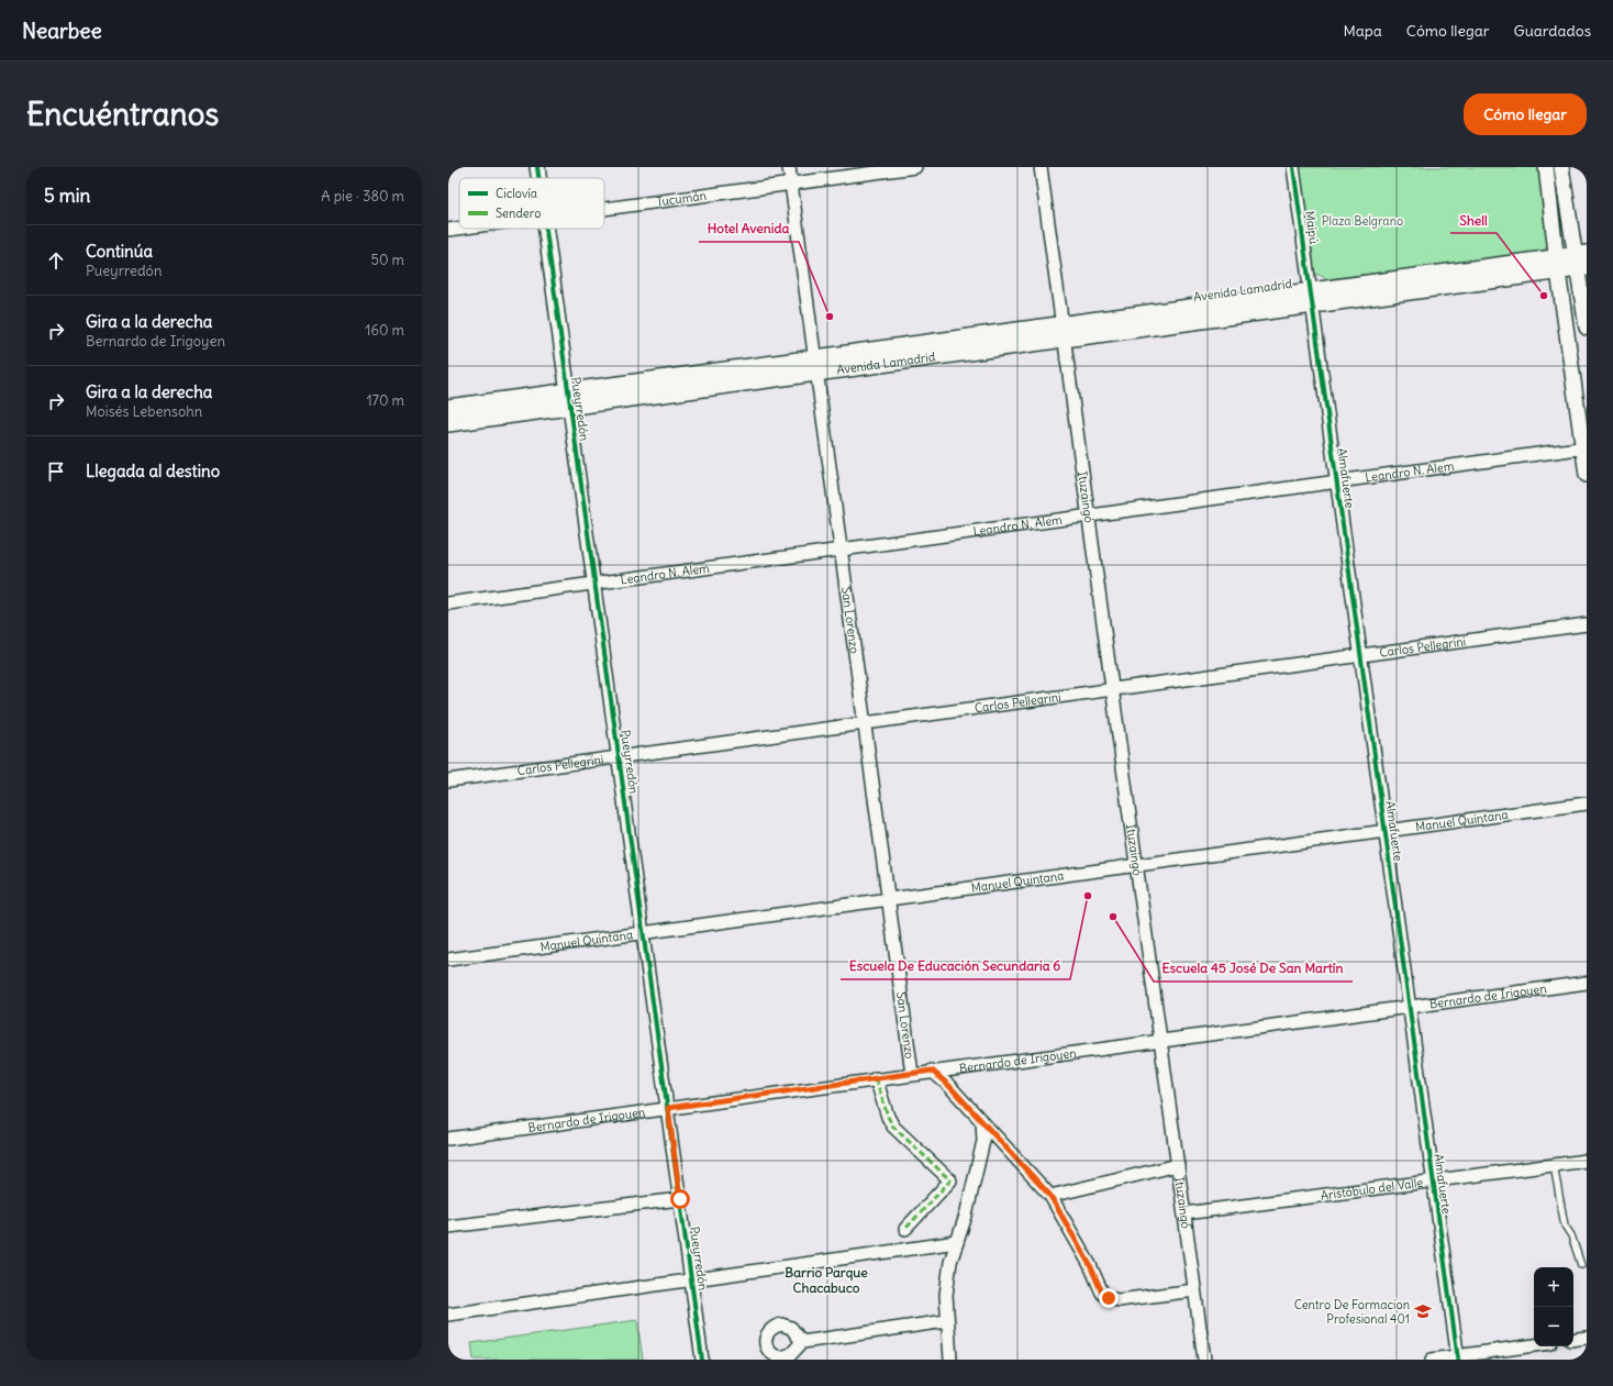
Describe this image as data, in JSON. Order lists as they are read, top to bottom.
{
  "streets": {
    "main road": ["Avenida Lamadrid"],
    "street": [
      "Tucumán",
      "Maipú",
      "Pueyrredón",
      "Leandro N. Alem",
      "Almafuerte",
      "Ituzaingó",
      "San Lorenzo",
      "Carlos Pellegrini",
      "Manuel Quintana",
      "Bernardo de Irigoyen",
      "Aristóbulo del Valle"
    ]
  },
  "crossings": [
    ["Tucumán", "San Lorenzo"],
    ["Maipú", "Avenida Lamadrid"],
    ["Maipú", "Almafuerte"],
    ["Avenida Lamadrid", "Pueyrredón"],
    ["Avenida Lamadrid", "Almafuerte"],
    ["Avenida Lamadrid", "Ituzaingó"],
    ["Avenida Lamadrid", "San Lorenzo"],
    ["Pueyrredón", "Leandro N. Alem"],
    ["Pueyrredón", "Carlos Pellegrini"],
    ["Pueyrredón", "Manuel Quintana"],
    ["Pueyrredón", "Bernardo de Irigoyen"],
    ["Leandro N. Alem", "Almafuerte"],
    ["Leandro N. Alem", "Ituzaingó"],
    ["Leandro N. Alem", "San Lorenzo"],
    ["Almafuerte", "Carlos Pellegrini"],
    ["Almafuerte", "Manuel Quintana"],
    ["Almafuerte", "Bernardo de Irigoyen"],
    ["Almafuerte", "Aristóbulo del Valle"],
    ["Ituzaingó", "Carlos Pellegrini"],
    ["Ituzaingó", "Manuel Quintana"],
    ["Ituzaingó", "Bernardo de Irigoyen"],
    ["Ituzaingó", "Aristóbulo del Valle"],
    ["San Lorenzo", "Carlos Pellegrini"],
    ["San Lorenzo", "Manuel Quintana"],
    ["San Lorenzo", "Bernardo de Irigoyen"]
  ],
  "districts": ["Barrio Parque Chacabuco"],
  "parks": ["Plaza Belgrano"],
  "places": {
    "other": [
      "Shell",
      "Hotel Avenida",
      "Escuela De Educación Secundaria 6",
      "Escuela 45 José De San Martín"
    ],
    "school or university": ["Centro De Formacion Profesional 401"]
  },
  "legend": ["Ciclovía", "Sendero"],
  "page": {
    "header": "Nearbee",
    "nav": ["Mapa", "Cómo llegar", "Guardados"],
    "buttons": "Cómo llegar",
    "title": "Encuéntranos",
    "heading": ["5 min", "A pie · 380 m"],
    "list": [
      ["Continúa", "Pueyrredón", "50 m"],
      ["Gira a la derecha", "Bernardo de Irigoyen", "160 m"],
      ["Gira a la derecha", "Moisés Lebensohn", "170 m"],
      "Llegada al destino"
    ],
    "map_buttons": ["+", "−"]
  }
}
